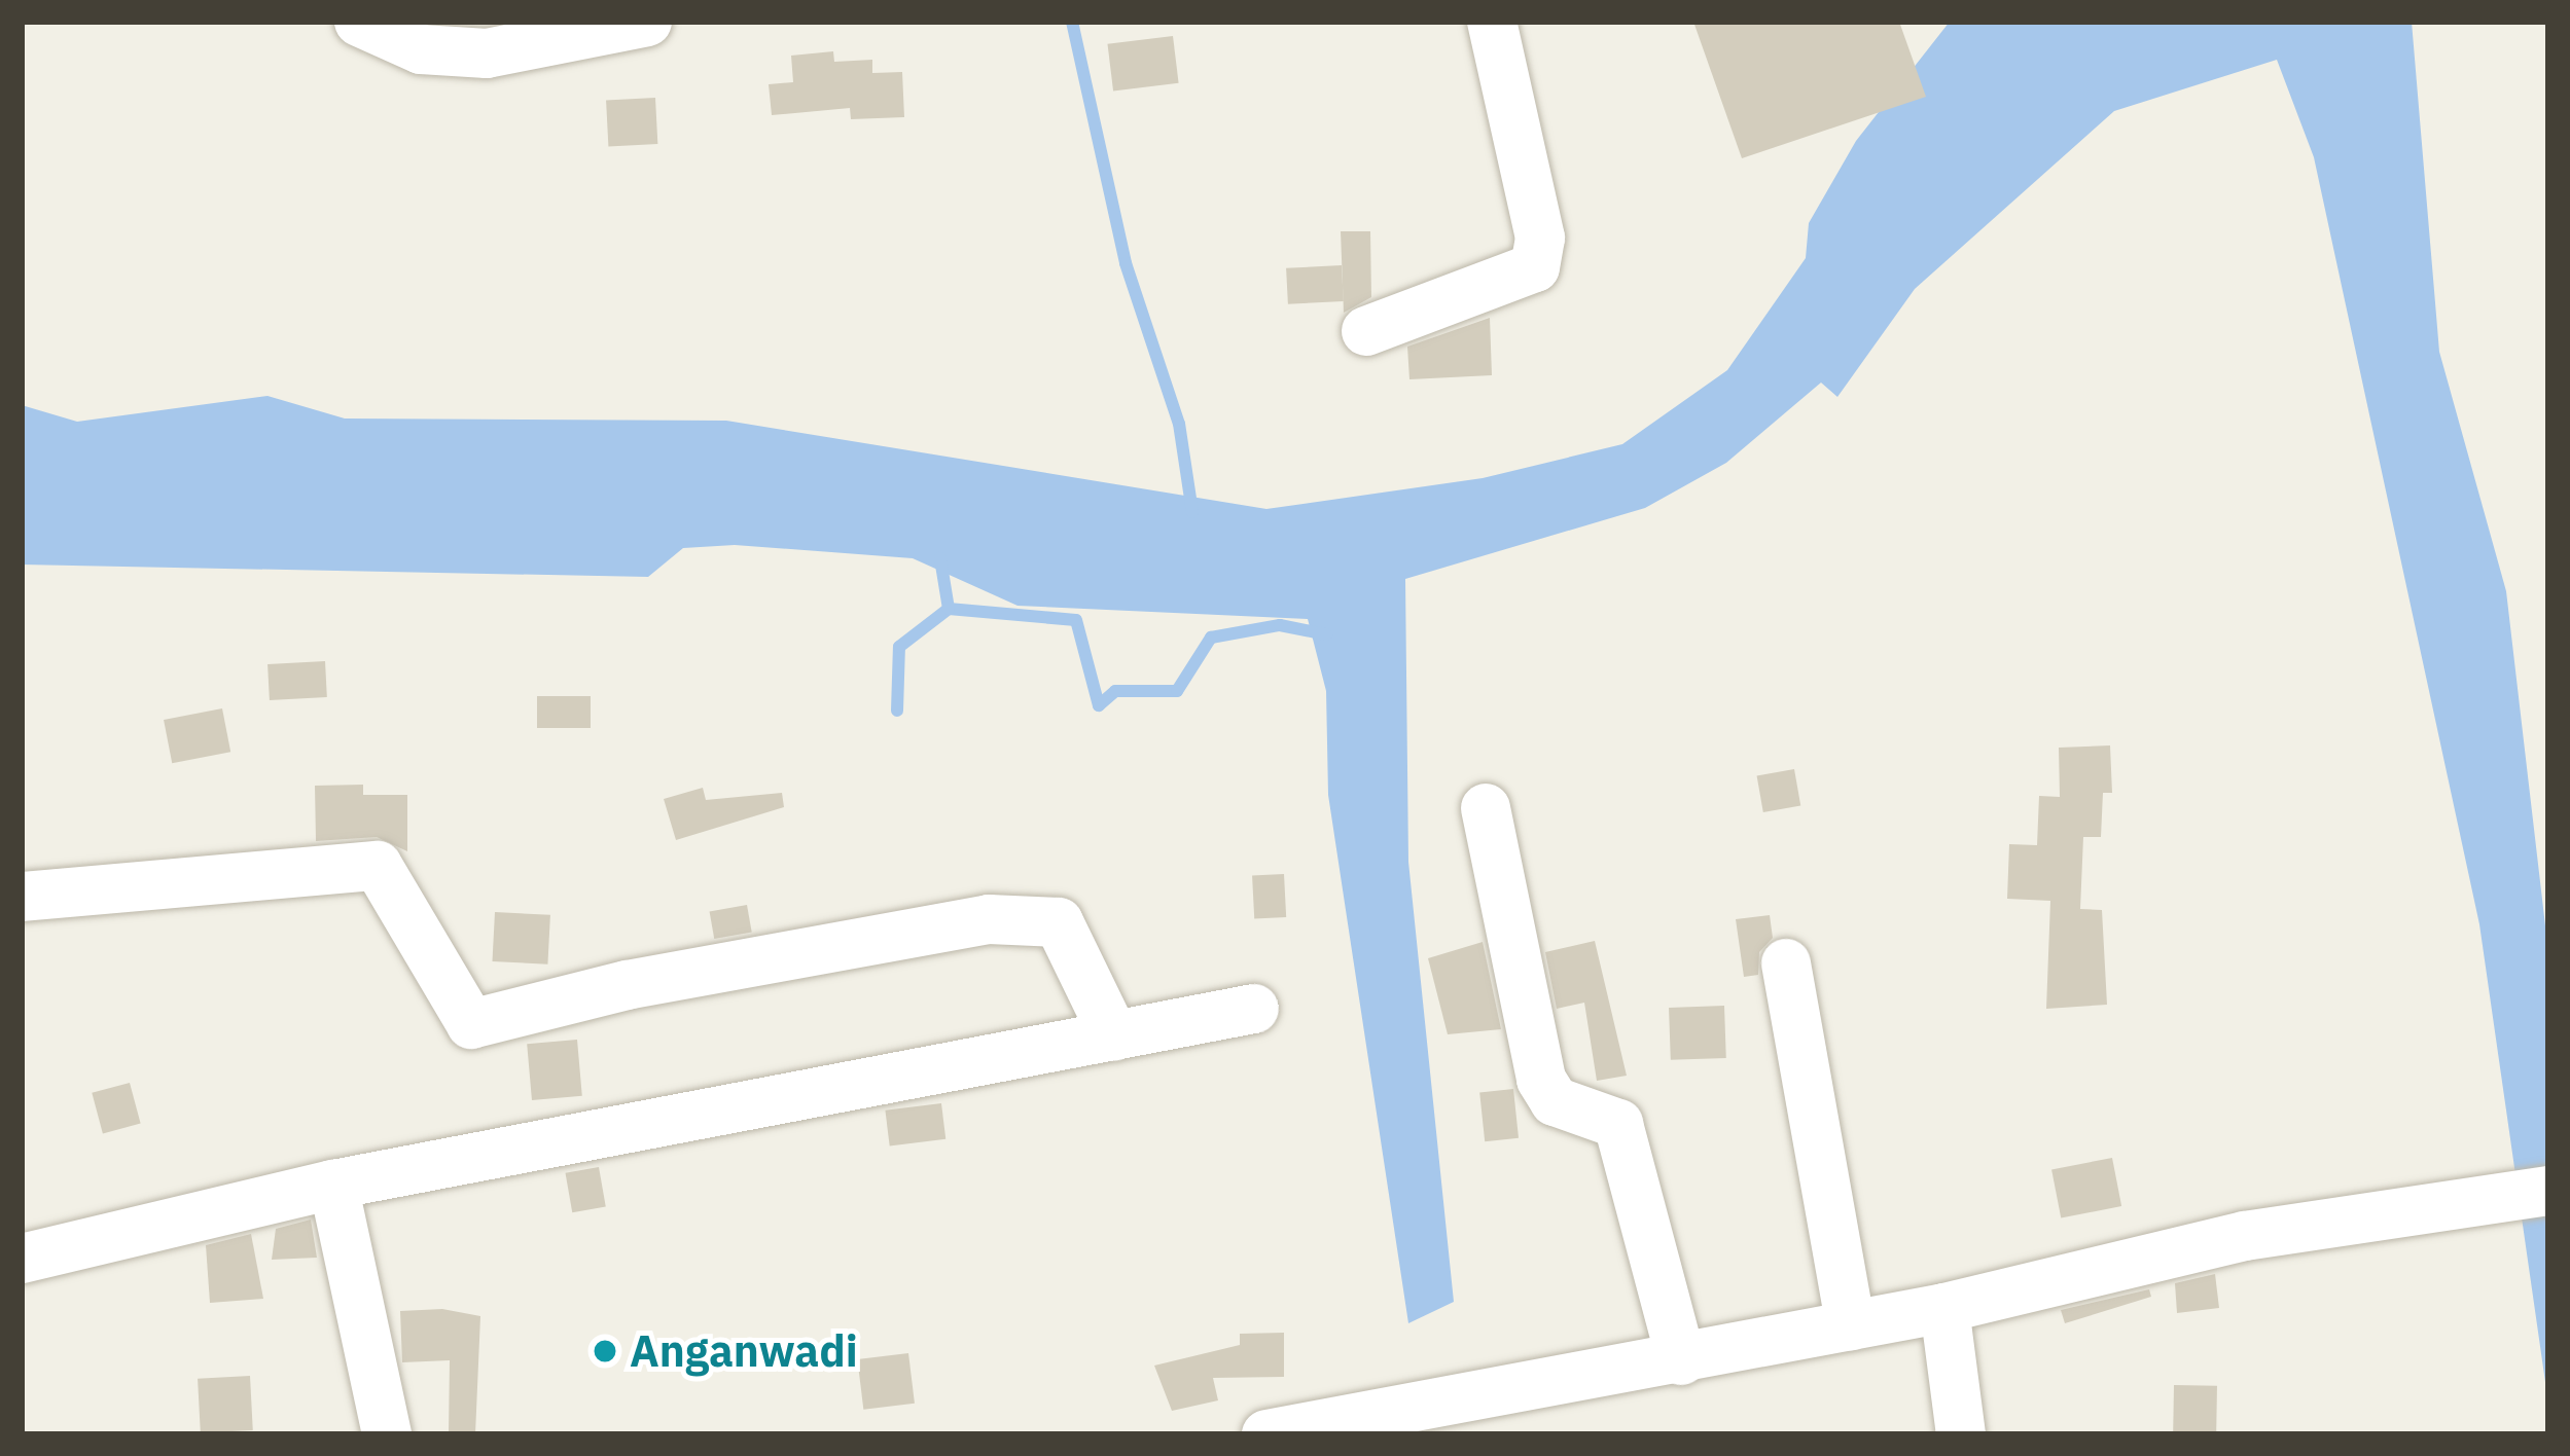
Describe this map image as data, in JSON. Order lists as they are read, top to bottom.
{
  "places": ["Anganwadi"]
}
